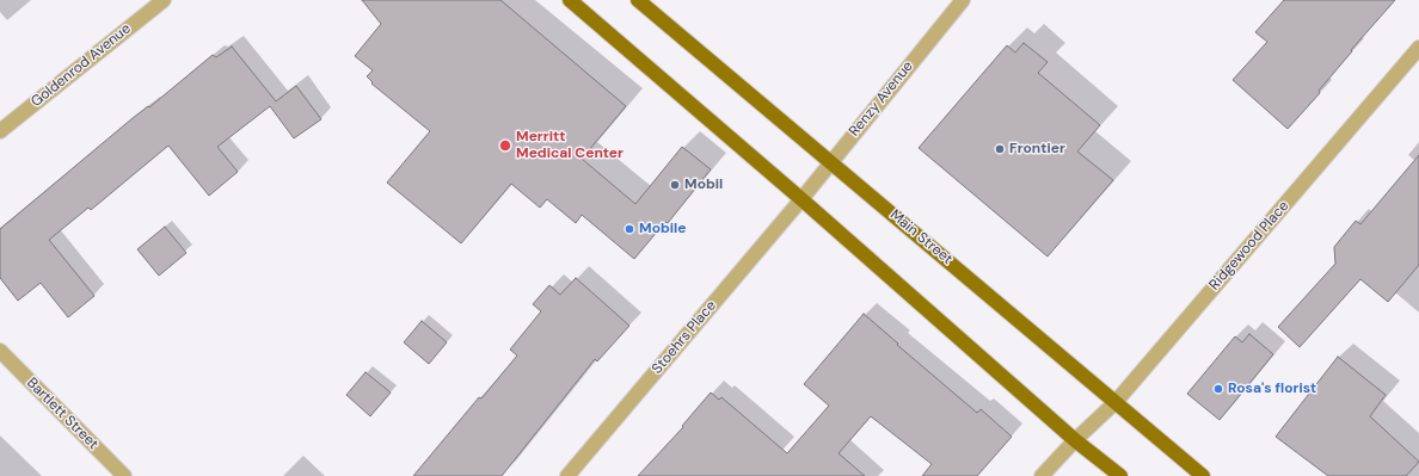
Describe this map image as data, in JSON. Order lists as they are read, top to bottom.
{
  "streets": {
    "main road": ["Main Street"],
    "street": [
      "Goldenrod Avenue",
      "Renzy Avenue",
      "Ridgewood Place",
      "Stoehrs Place",
      "Bartlett Street"
    ]
  },
  "crossings": [
    ["Renzy Avenue", "Main Street"],
    ["Renzy Avenue", "Stoehrs Place"],
    ["Main Street", "Ridgewood Place"]
  ],
  "places": [
    "Merritt Medical Center",
    "Frontier",
    "Mobil",
    "Mobile",
    "Rosa's florist"
  ]
}
